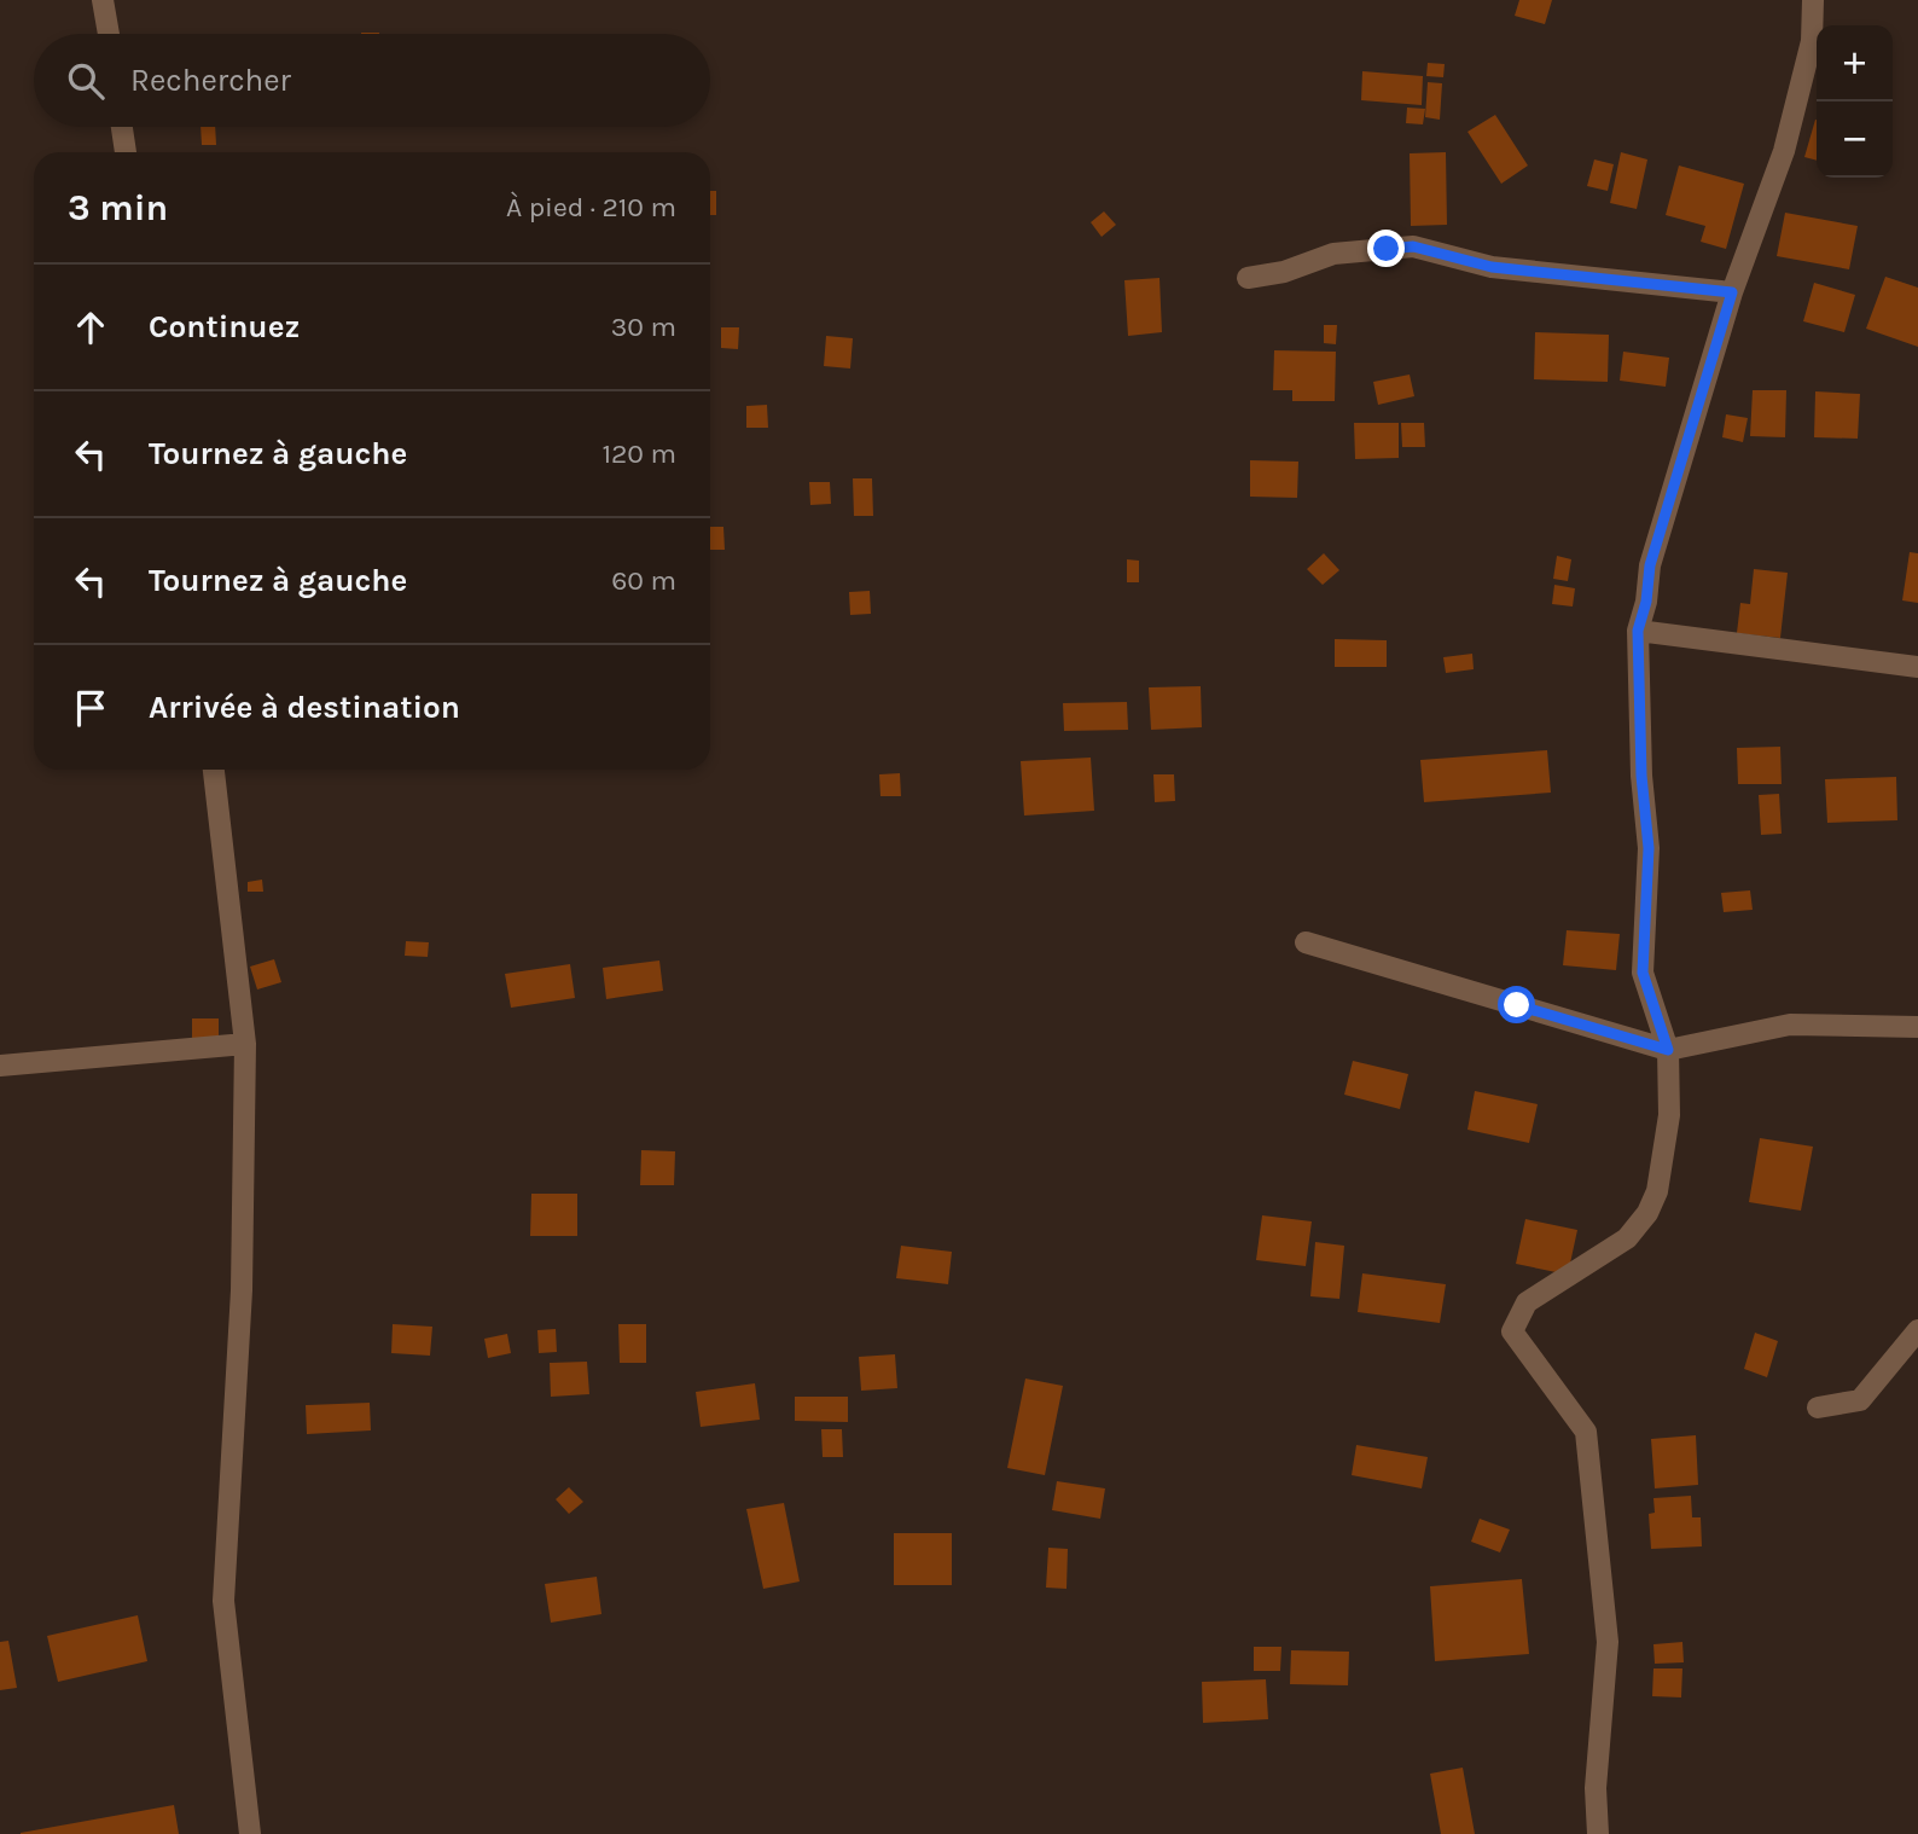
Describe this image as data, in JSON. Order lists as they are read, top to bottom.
{
  "page": {
    "map_buttons": ["+", "−"],
    "search": "Rechercher",
    "heading": ["3 min", "À pied · 210 m"],
    "list": [
      ["Continuez", "30 m"],
      ["Tournez à gauche", "120 m"],
      ["Tournez à gauche", "60 m"],
      "Arrivée à destination"
    ]
  }
}
